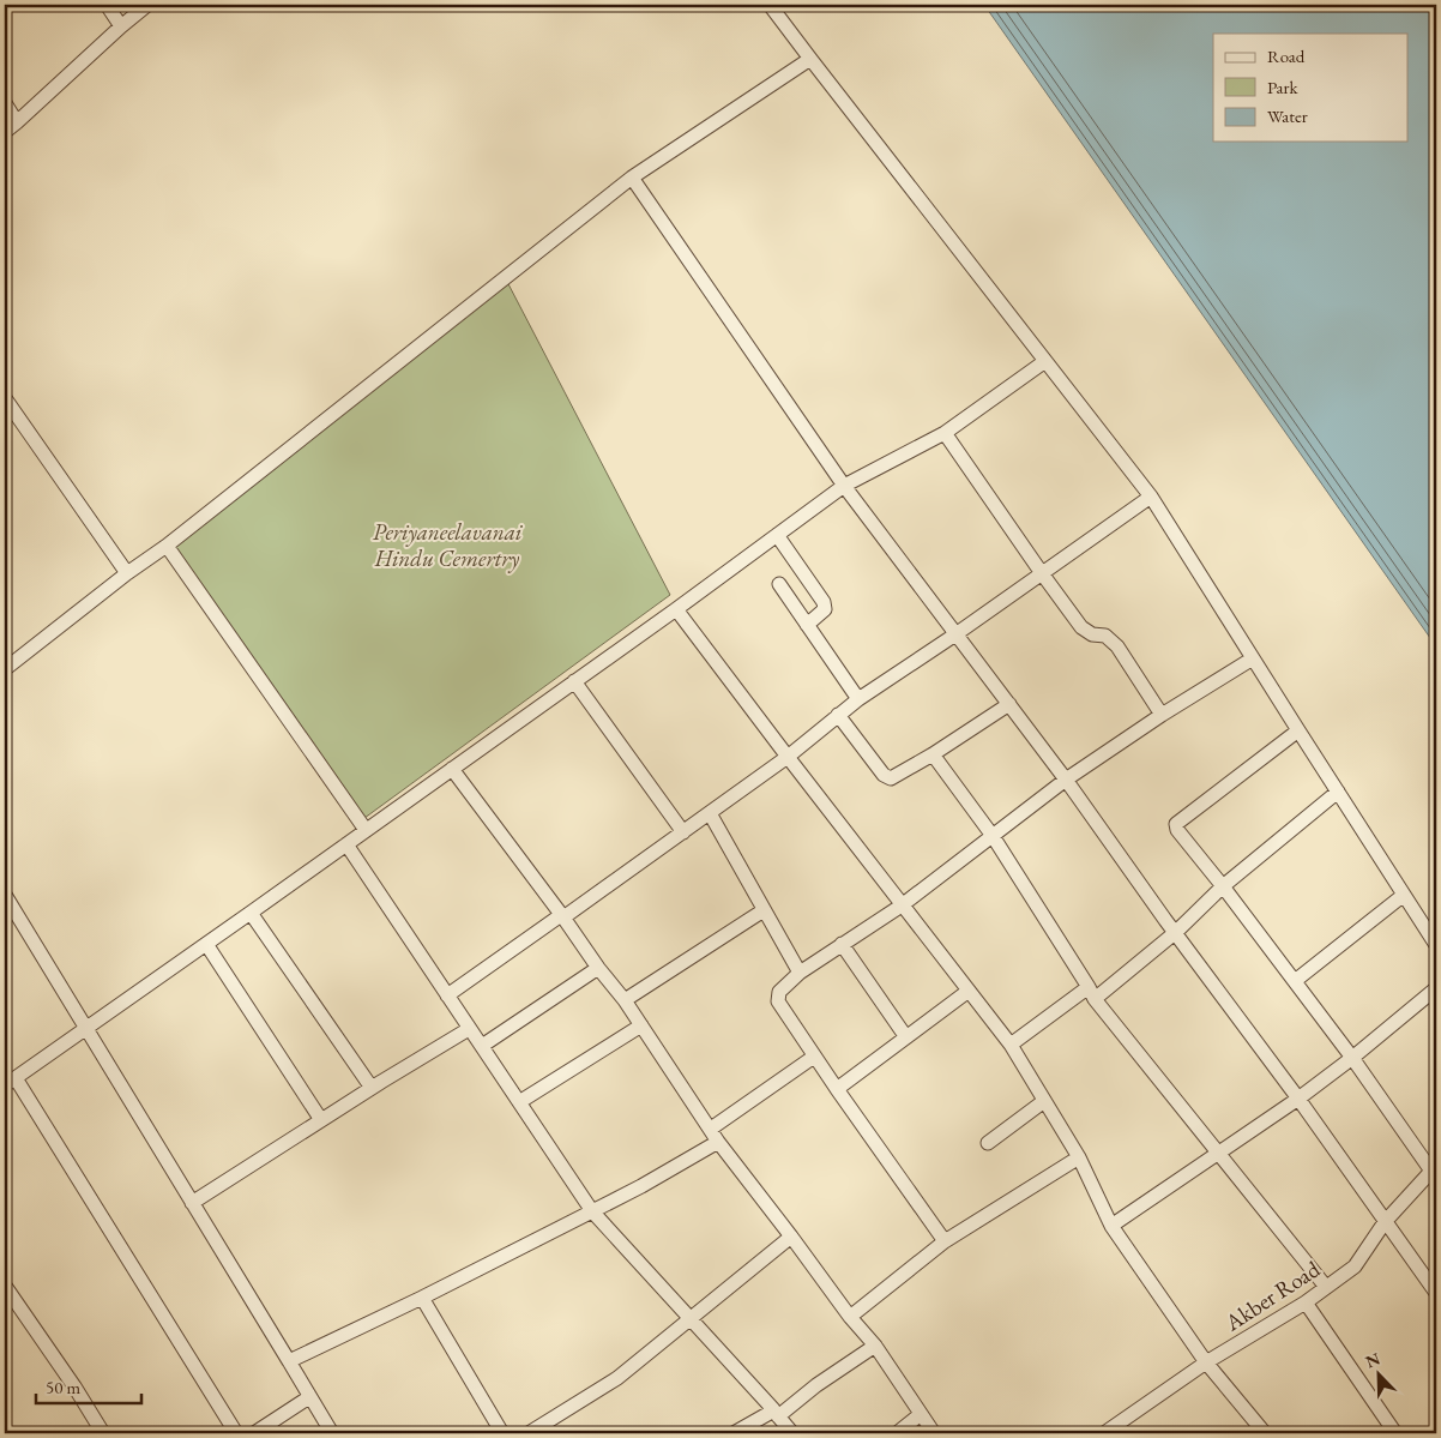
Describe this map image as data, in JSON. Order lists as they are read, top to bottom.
{
  "streets": {
    "street": ["Akber Road"]
  },
  "parks": ["Periyaneelavanai Hindu Cemertry"],
  "legend": ["Road", "Park", "Water"],
  "scale_bar": "50 m",
  "north": "top left"
}
